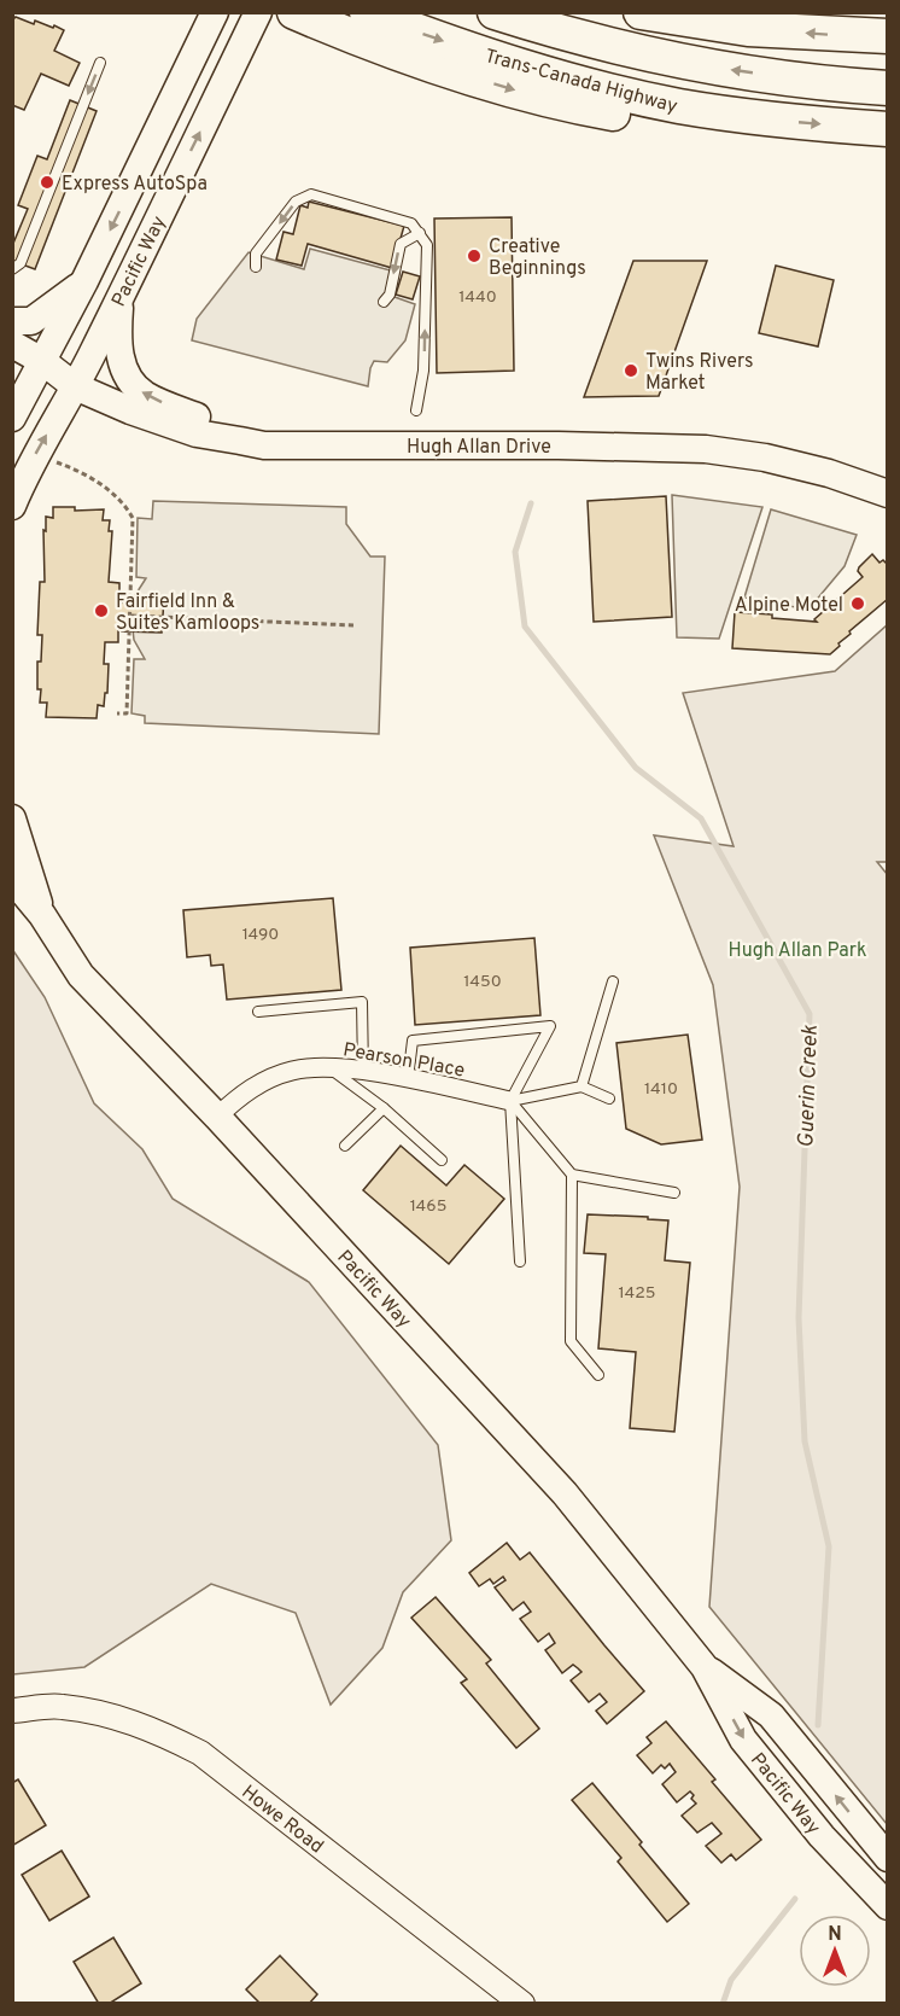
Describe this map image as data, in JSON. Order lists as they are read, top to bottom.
{
  "streets": {
    "highway": ["Trans-Canada Highway"],
    "main road": ["Pacific Way", "Hugh Allan Drive"],
    "street": ["Pearson Place", "Howe Road"]
  },
  "crossings": [
    ["Pacific Way", "Hugh Allan Drive"],
    ["Pacific Way", "Pearson Place"]
  ],
  "water": ["Guerin Creek"],
  "parks": ["Hugh Allan Park"],
  "places": [
    "Express AutoSpa",
    "Creative Beginnings",
    "Twins Rivers Market",
    "Alpine Motel",
    "Fairfield Inn & Suites Kamloops"
  ],
  "house_numbers": [
    "1440",
    "1490",
    "1450",
    "1410",
    "1465",
    "1425"
  ],
  "north": "top"
}
